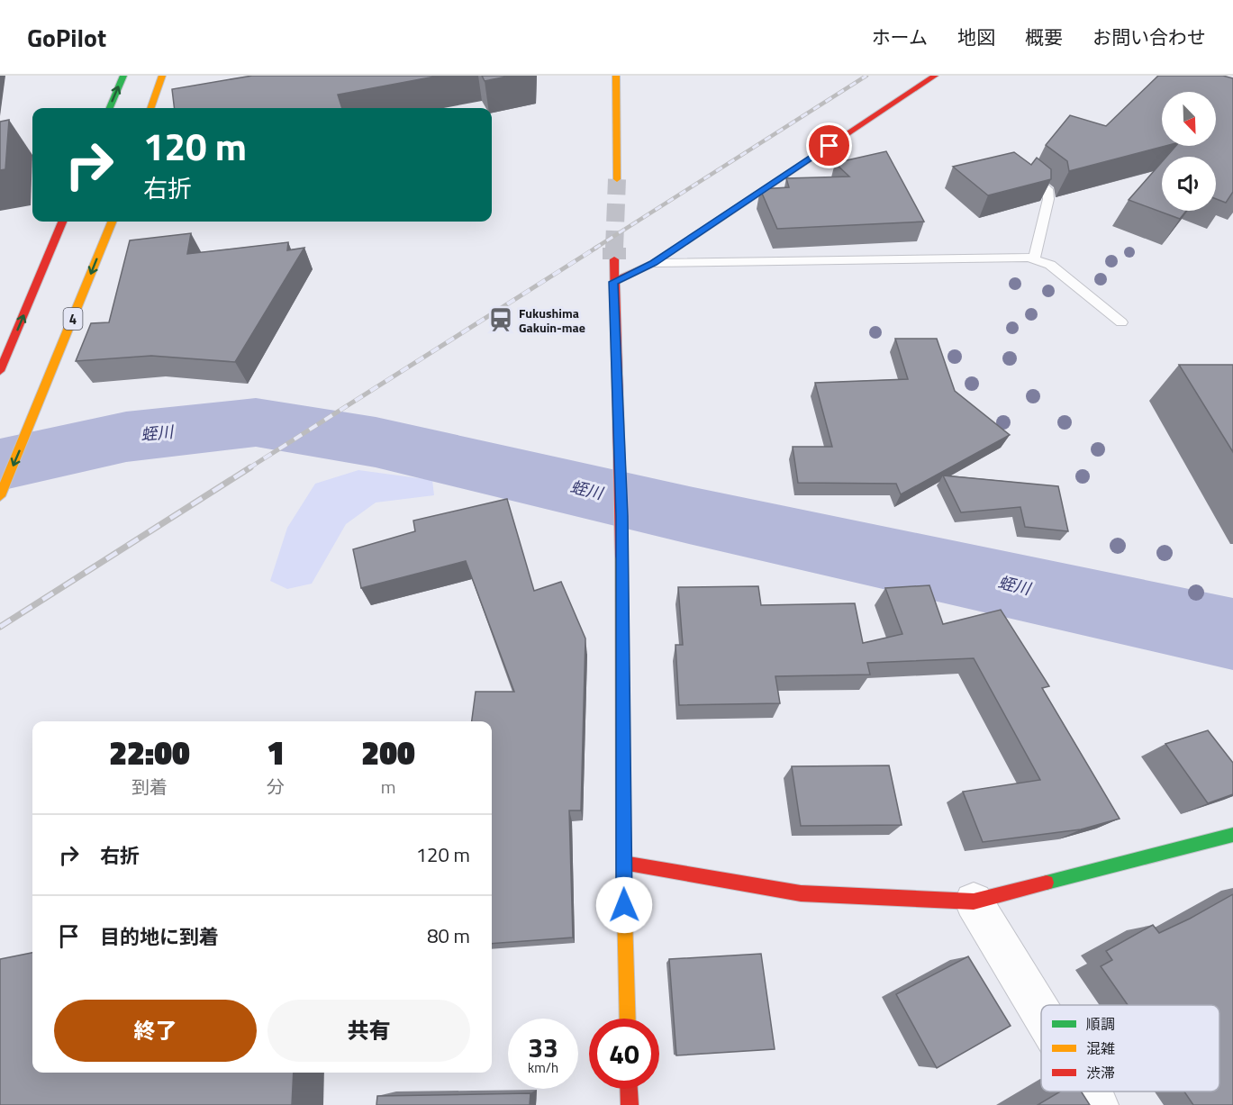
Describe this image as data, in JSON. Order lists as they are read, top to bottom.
{
  "streets": {
    "main road": ["4"]
  },
  "water": ["蛭川"],
  "places": {
    "station": ["Fukushima Gakuin-mae"]
  },
  "legend": ["順調", "混雑", "渋滞"],
  "north": "bottom right",
  "page": {
    "header": "GoPilot",
    "nav": [
      "ホーム",
      "地図",
      "概要",
      "お問い合わせ"
    ],
    "turn": ["120 m", "右折"],
    "eta": [
      "22:00",
      "到着",
      "1",
      "分",
      "200",
      "m"
    ],
    "list": [
      {
        "name": "右折",
        "value": "120 m"
      },
      {
        "name": "目的地に到着",
        "value": "80 m"
      }
    ],
    "buttons": ["終了", "共有"],
    "speed": "33 km/h",
    "limit": "40"
  }
}
